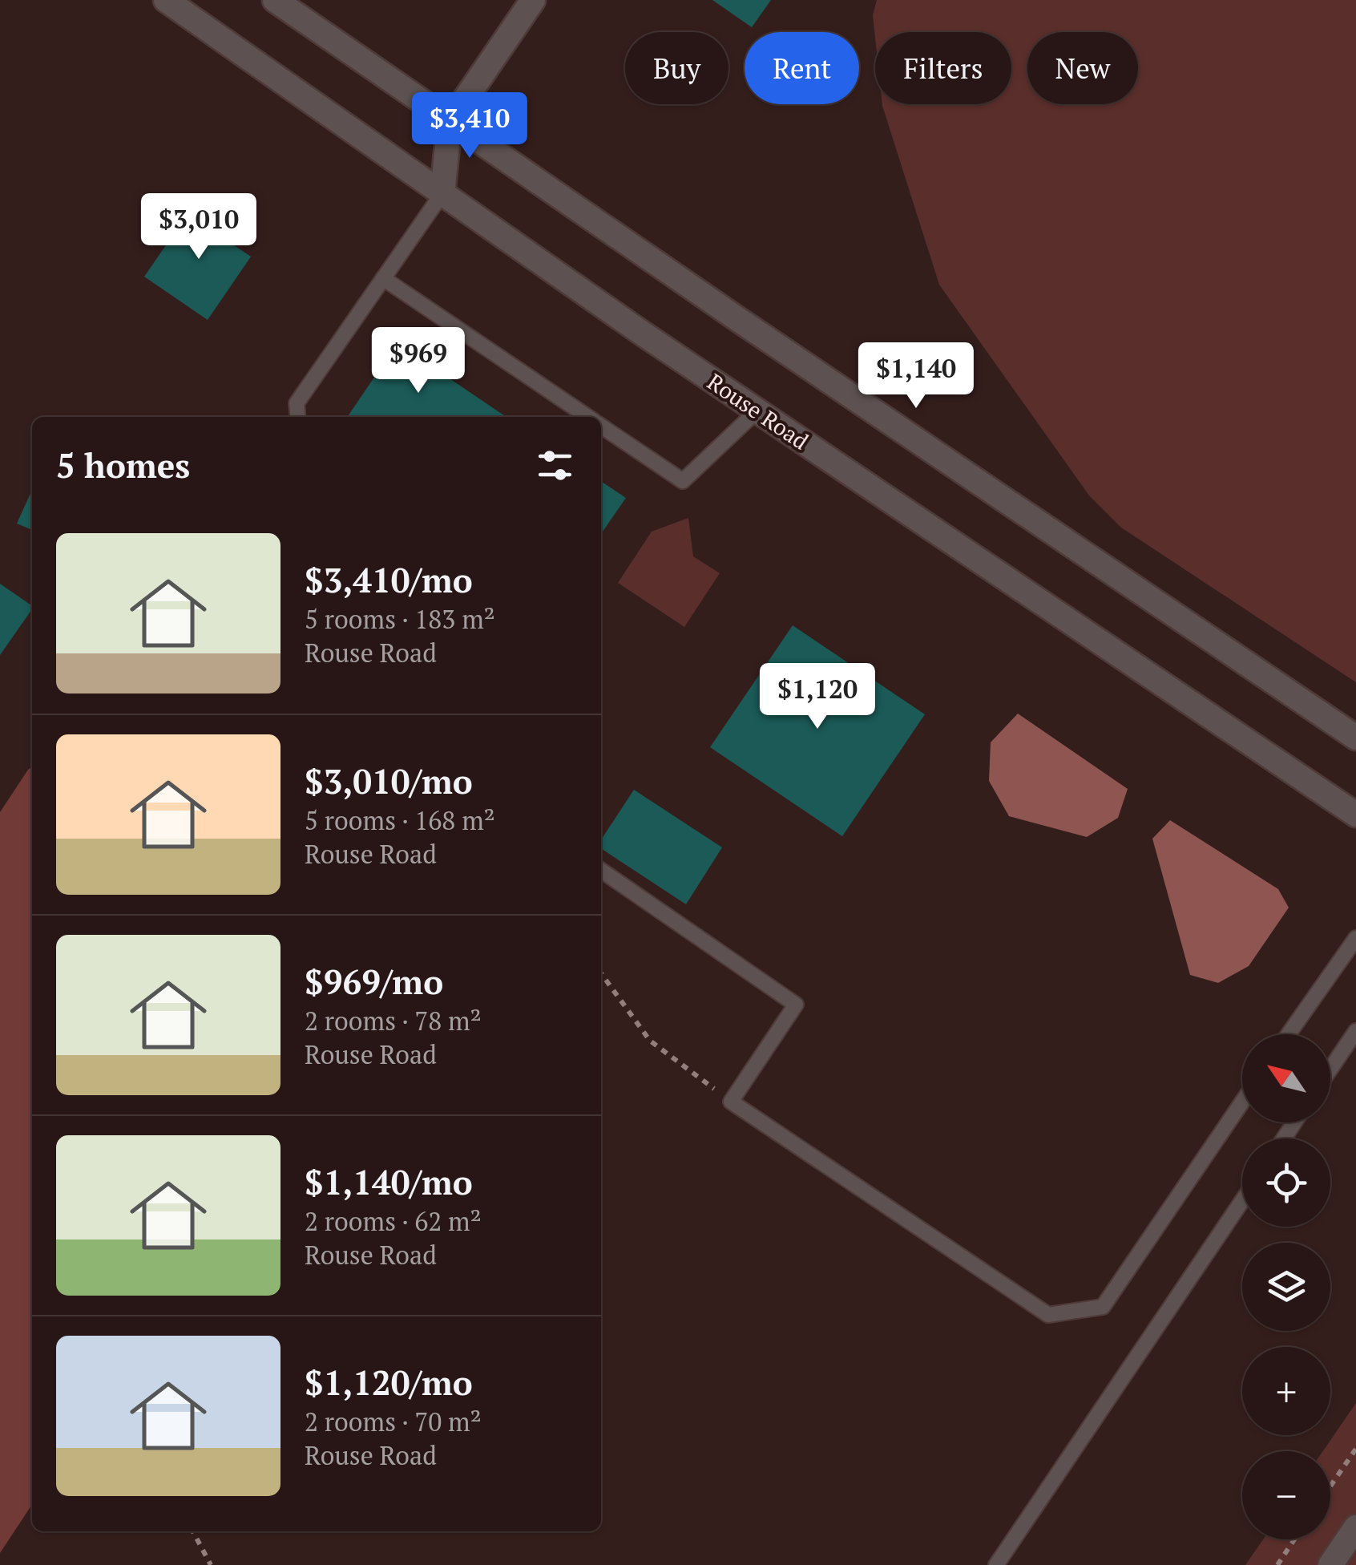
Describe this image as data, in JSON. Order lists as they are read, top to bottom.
{
  "streets": {
    "street": ["Rouse Road"]
  },
  "north": "top left",
  "page": {
    "chip": [
      "Buy",
      "Rent",
      "Filters",
      "New"
    ],
    "price": [
      "$3,410",
      "$3,010",
      "$969",
      "$1,140",
      "$1,120"
    ],
    "heading": "5 homes",
    "list": [
      {
        "name": "$3,410/mo",
        "note": "5 rooms · 183 m² · Rouse Road"
      },
      {
        "name": "$3,010/mo",
        "note": "5 rooms · 168 m² · Rouse Road"
      },
      {
        "name": "$969/mo",
        "note": "2 rooms · 78 m² · Rouse Road"
      },
      {
        "name": "$1,140/mo",
        "note": "2 rooms · 62 m² · Rouse Road"
      },
      {
        "name": "$1,120/mo",
        "note": "2 rooms · 70 m² · Rouse Road"
      }
    ],
    "map_buttons": ["+", "−"]
  }
}
